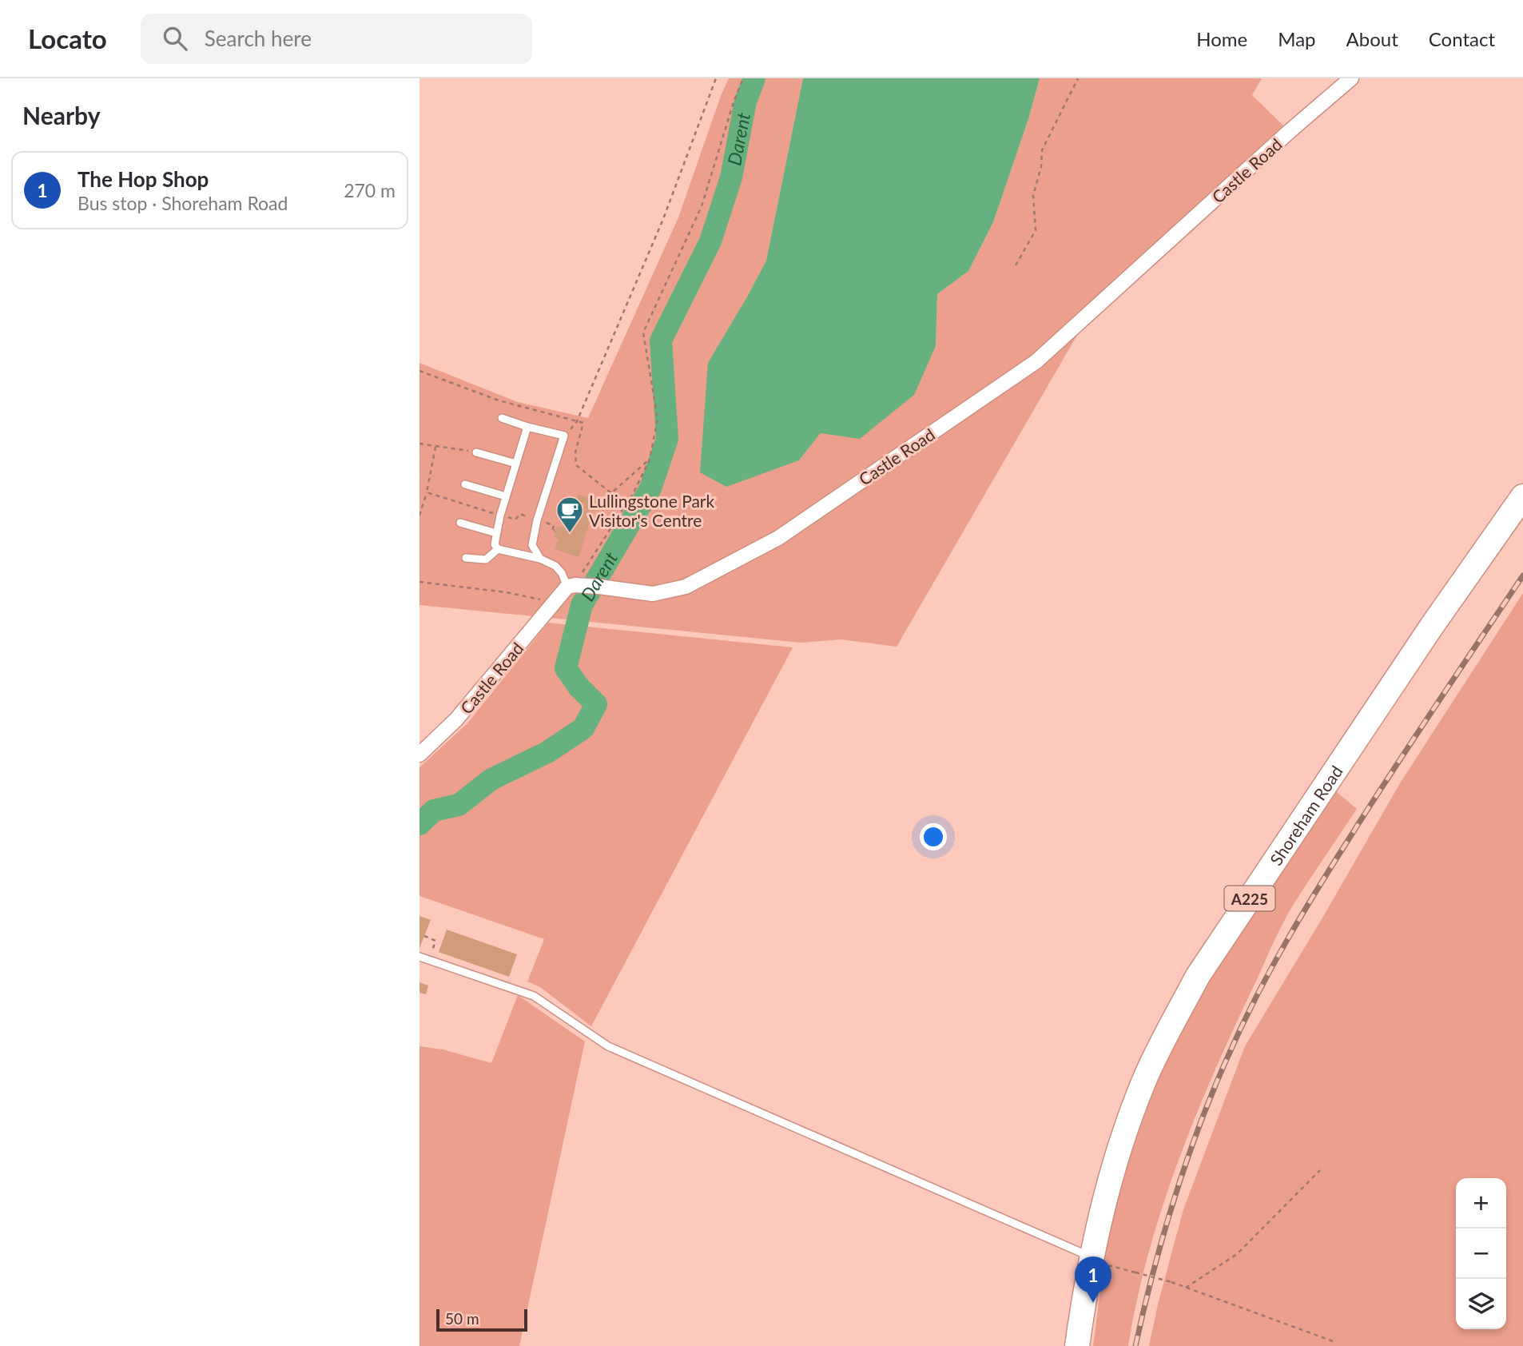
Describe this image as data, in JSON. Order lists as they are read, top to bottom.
{
  "streets": {
    "main road": ["Shoreham Road", "A225"],
    "street": ["Castle Road"]
  },
  "water": ["Darent"],
  "places": {
    "cafe": ["Lullingstone Park Visitor's Centre"]
  },
  "scale_bar": "50 m",
  "page": {
    "header": "Locato",
    "search": "Search here",
    "nav": [
      "Home",
      "Map",
      "About",
      "Contact"
    ],
    "heading": "Nearby",
    "list": [
      {
        "mark": "1",
        "name": "The Hop Shop",
        "note": "Bus stop · Shoreham Road",
        "value": "270 m"
      }
    ],
    "map_buttons": ["+", "−"],
    "pins": "1",
    "scale": "50 m"
  }
}
